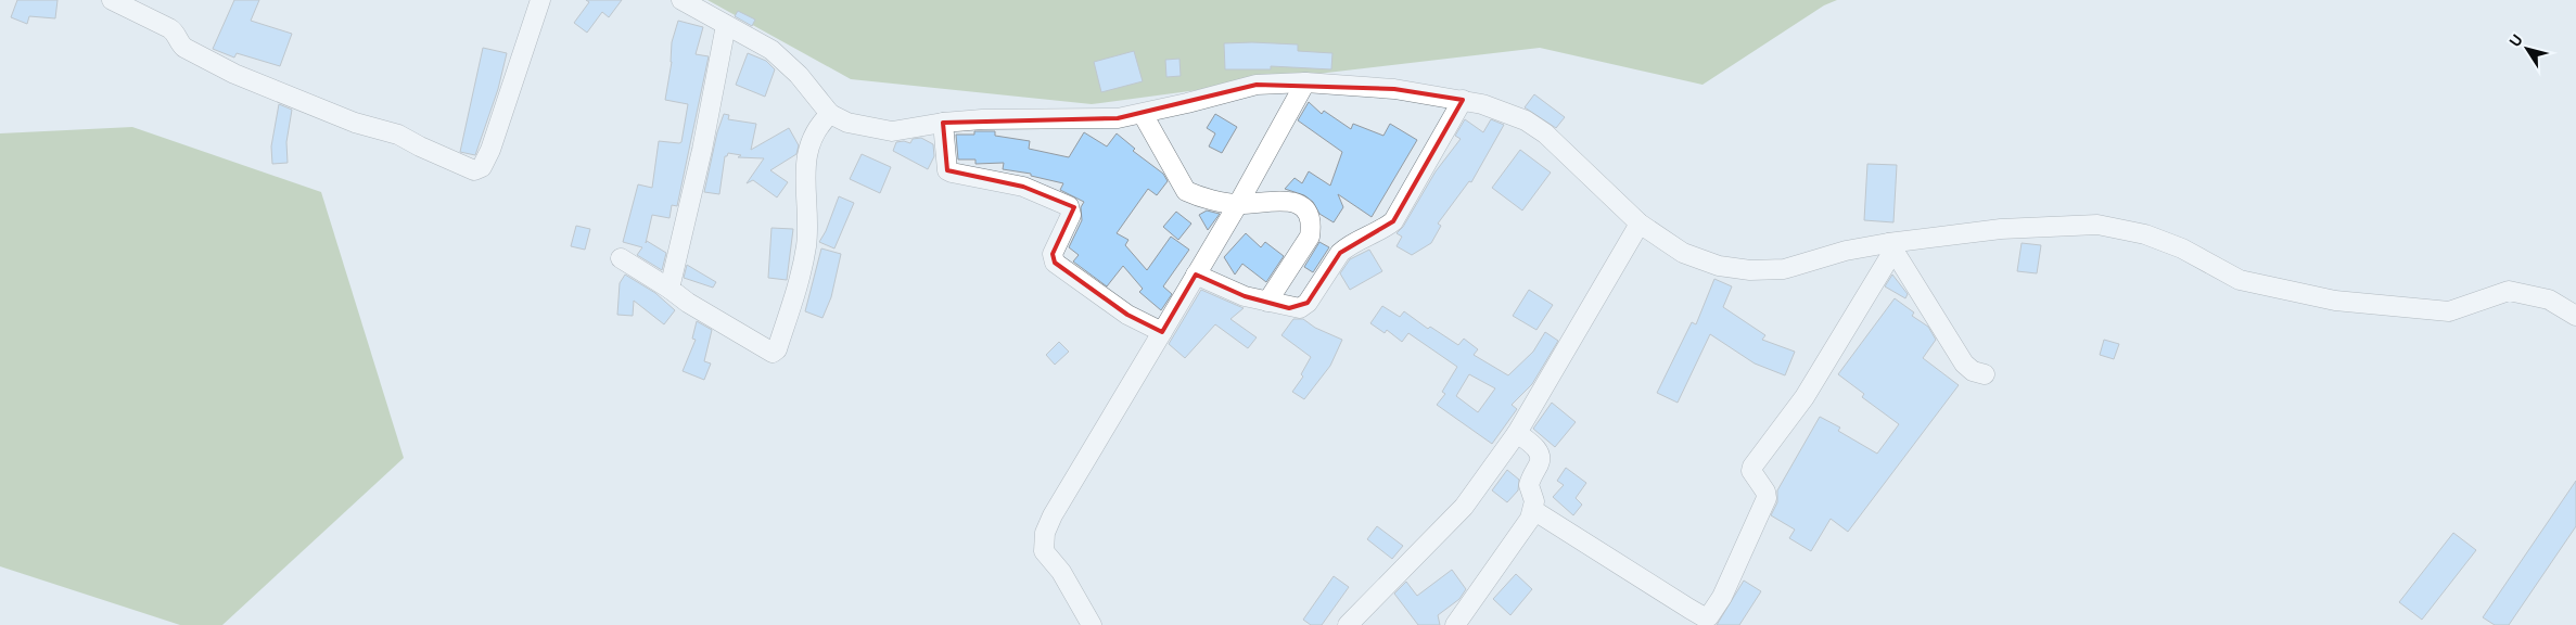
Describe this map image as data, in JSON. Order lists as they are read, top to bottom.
{
  "north": "top left"
}
